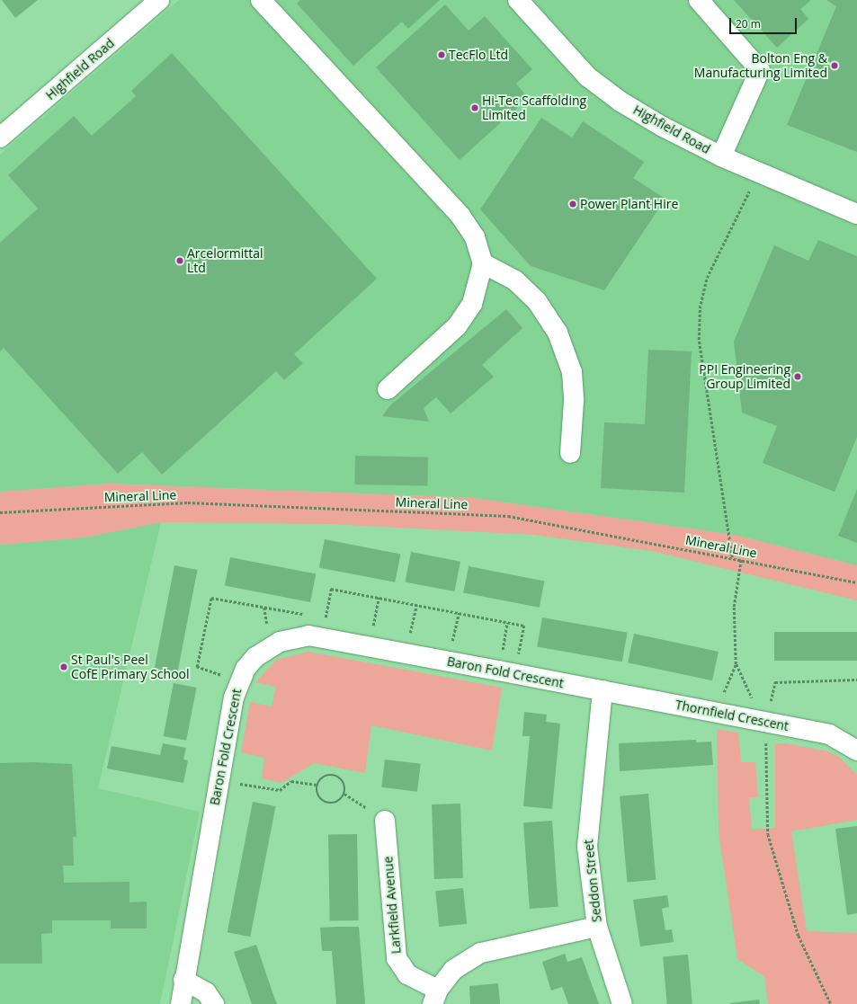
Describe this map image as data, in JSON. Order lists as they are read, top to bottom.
{
  "streets": {
    "street": [
      "Highfield Road",
      "Baron Fold Crescent",
      "Thornfield Crescent",
      "Seddon Street",
      "Larkfield Avenue"
    ],
    "path": ["Mineral Line"]
  },
  "crossings": [
    ["Baron Fold Crescent", "Thornfield Crescent"],
    ["Baron Fold Crescent", "Seddon Street"],
    ["Thornfield Crescent", "Seddon Street"],
    ["Seddon Street", "Larkfield Avenue"]
  ],
  "places": [
    "TecFlo Ltd",
    "Bolton Eng & Manufacturing Limited",
    "Hi-Tec Scaffolding Limited",
    "Power Plant Hire",
    "Arcelormittal Ltd",
    "PPI Engineering Group Limited",
    "St Paul's Peel CofE Primary School"
  ],
  "scale_bar": "20 m"
}
